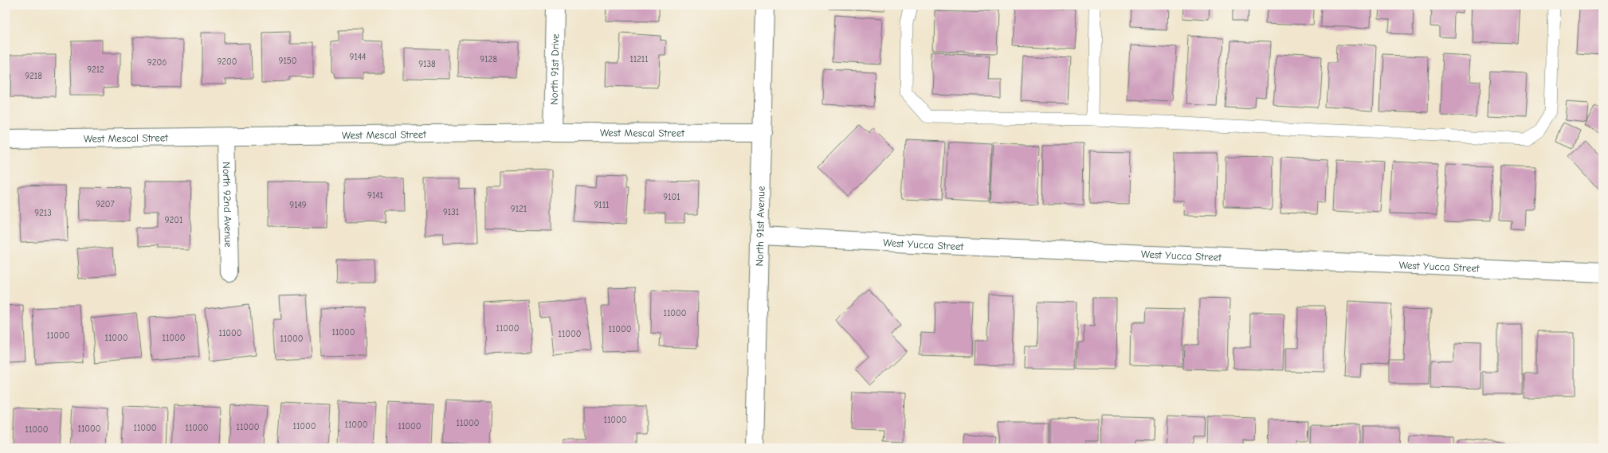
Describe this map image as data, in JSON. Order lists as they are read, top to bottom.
{
  "streets": {
    "street": [
      "North 91st Drive",
      "West Mescal Street",
      "North 92nd Avenue",
      "North 91st Avenue",
      "West Yucca Street"
    ]
  },
  "crossings": [
    ["North 91st Drive", "West Mescal Street"],
    ["West Mescal Street", "North 92nd Avenue"],
    ["West Mescal Street", "North 91st Avenue"],
    ["North 91st Avenue", "West Yucca Street"]
  ],
  "house_numbers": [
    "9144",
    "9128",
    "11211",
    "9150",
    "9200",
    "9206",
    "9138",
    "9212",
    "9218",
    "9141",
    "9101",
    "9207",
    "9149",
    "9111",
    "9121",
    "9131",
    "9213",
    "9201",
    "11000",
    "11000",
    "11000",
    "11000",
    "11000",
    "11000",
    "11000",
    "11000",
    "11000",
    "11000",
    "11000",
    "11000",
    "11000",
    "11000",
    "11000",
    "11000",
    "11000",
    "11000",
    "11000",
    "11000"
  ]
}
